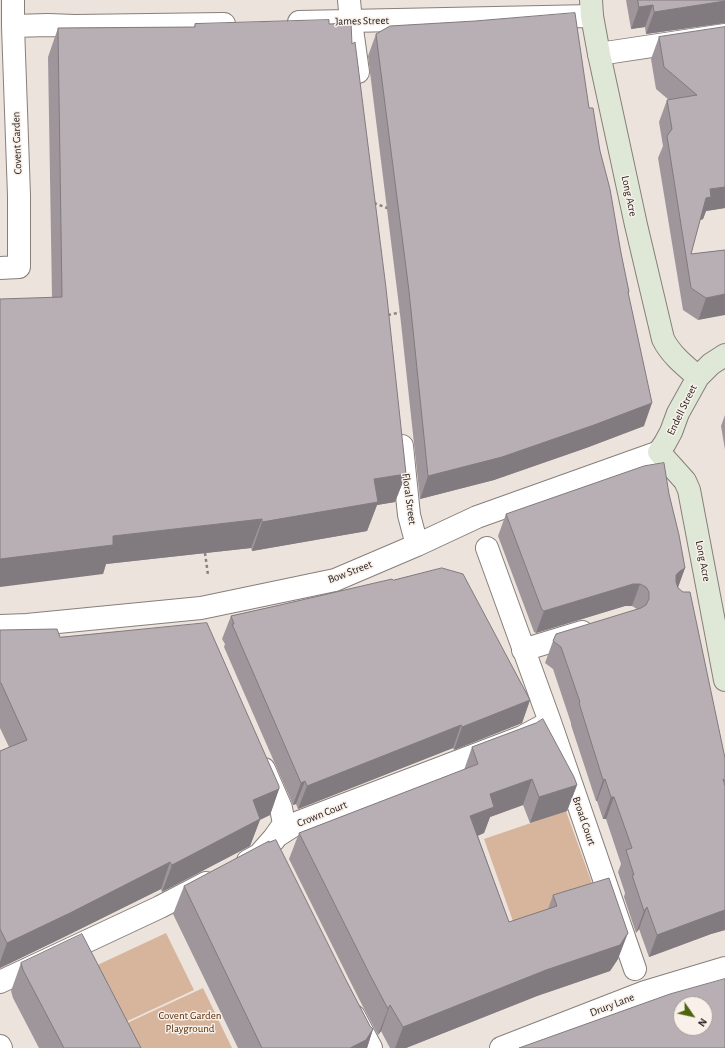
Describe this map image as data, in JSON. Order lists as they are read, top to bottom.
{
  "streets": {
    "main road": ["Long Acre", "Endell Street"],
    "street": [
      "James Street",
      "Covent Garden",
      "Floral Street",
      "Bow Street",
      "Crown Court",
      "Broad Court",
      "Drury Lane"
    ]
  },
  "crossings": [
    ["James Street", "Long Acre"],
    ["Long Acre", "Endell Street"],
    ["Long Acre", "Bow Street"],
    ["Endell Street", "Bow Street"],
    ["Floral Street", "Bow Street"],
    ["Crown Court", "Broad Court"]
  ],
  "parks": ["Covent Garden Playground"],
  "north": "bottom right"
}
